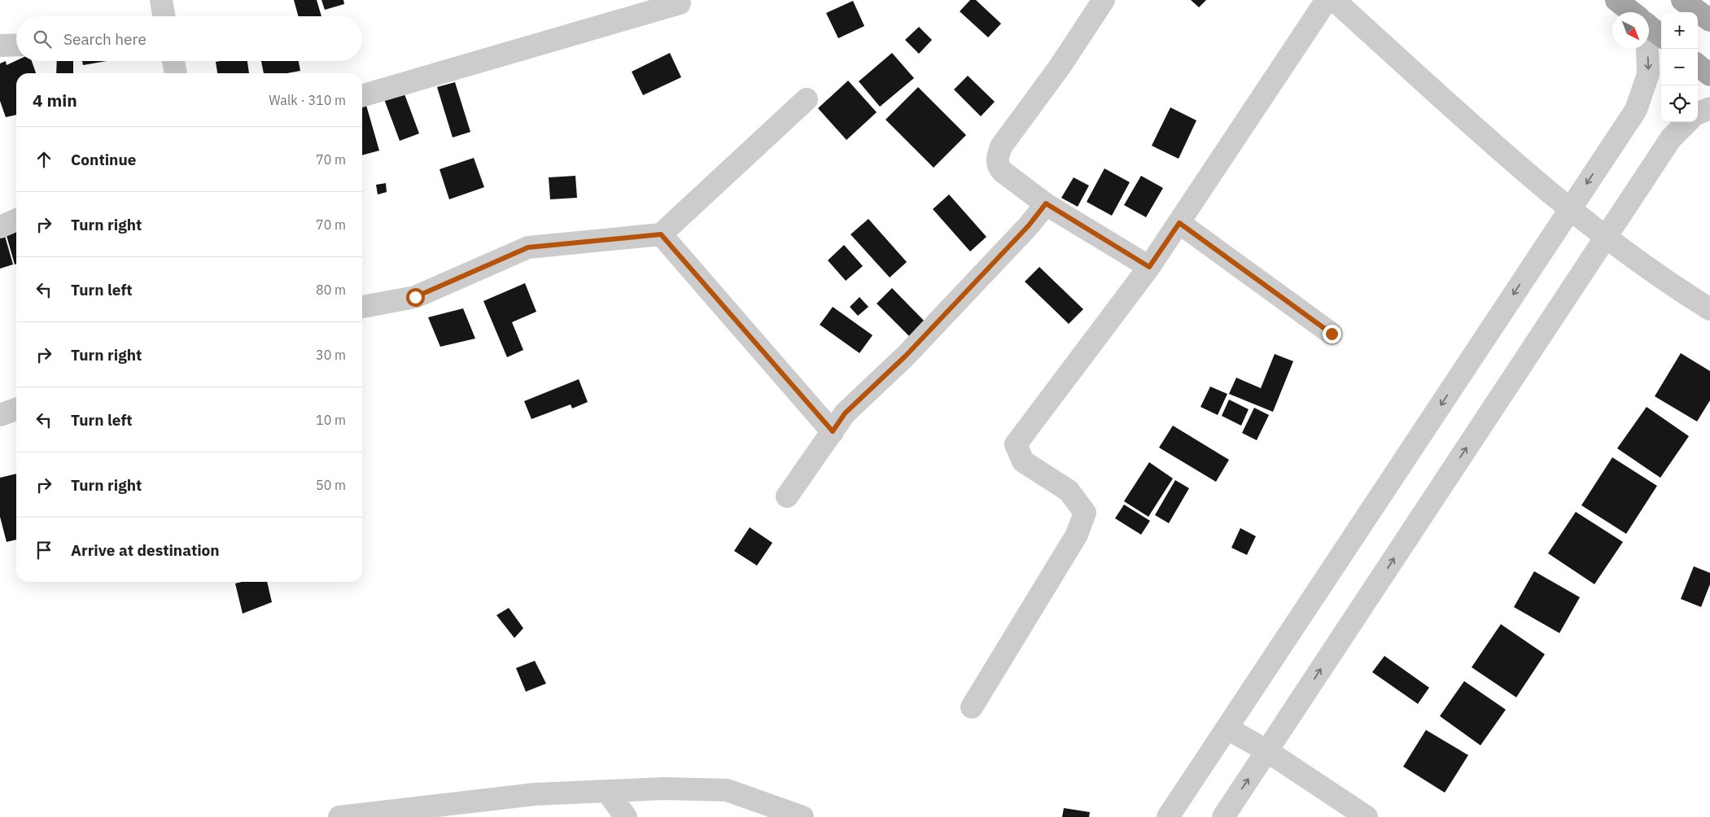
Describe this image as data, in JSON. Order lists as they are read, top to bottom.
{
  "north": "bottom right",
  "page": {
    "map_buttons": ["+", "−"],
    "search": "Search here",
    "heading": ["4 min", "Walk · 310 m"],
    "list": [
      ["Continue", "70 m"],
      ["Turn right", "70 m"],
      ["Turn left", "80 m"],
      ["Turn right", "30 m"],
      ["Turn left", "10 m"],
      ["Turn right", "50 m"],
      "Arrive at destination"
    ]
  }
}
